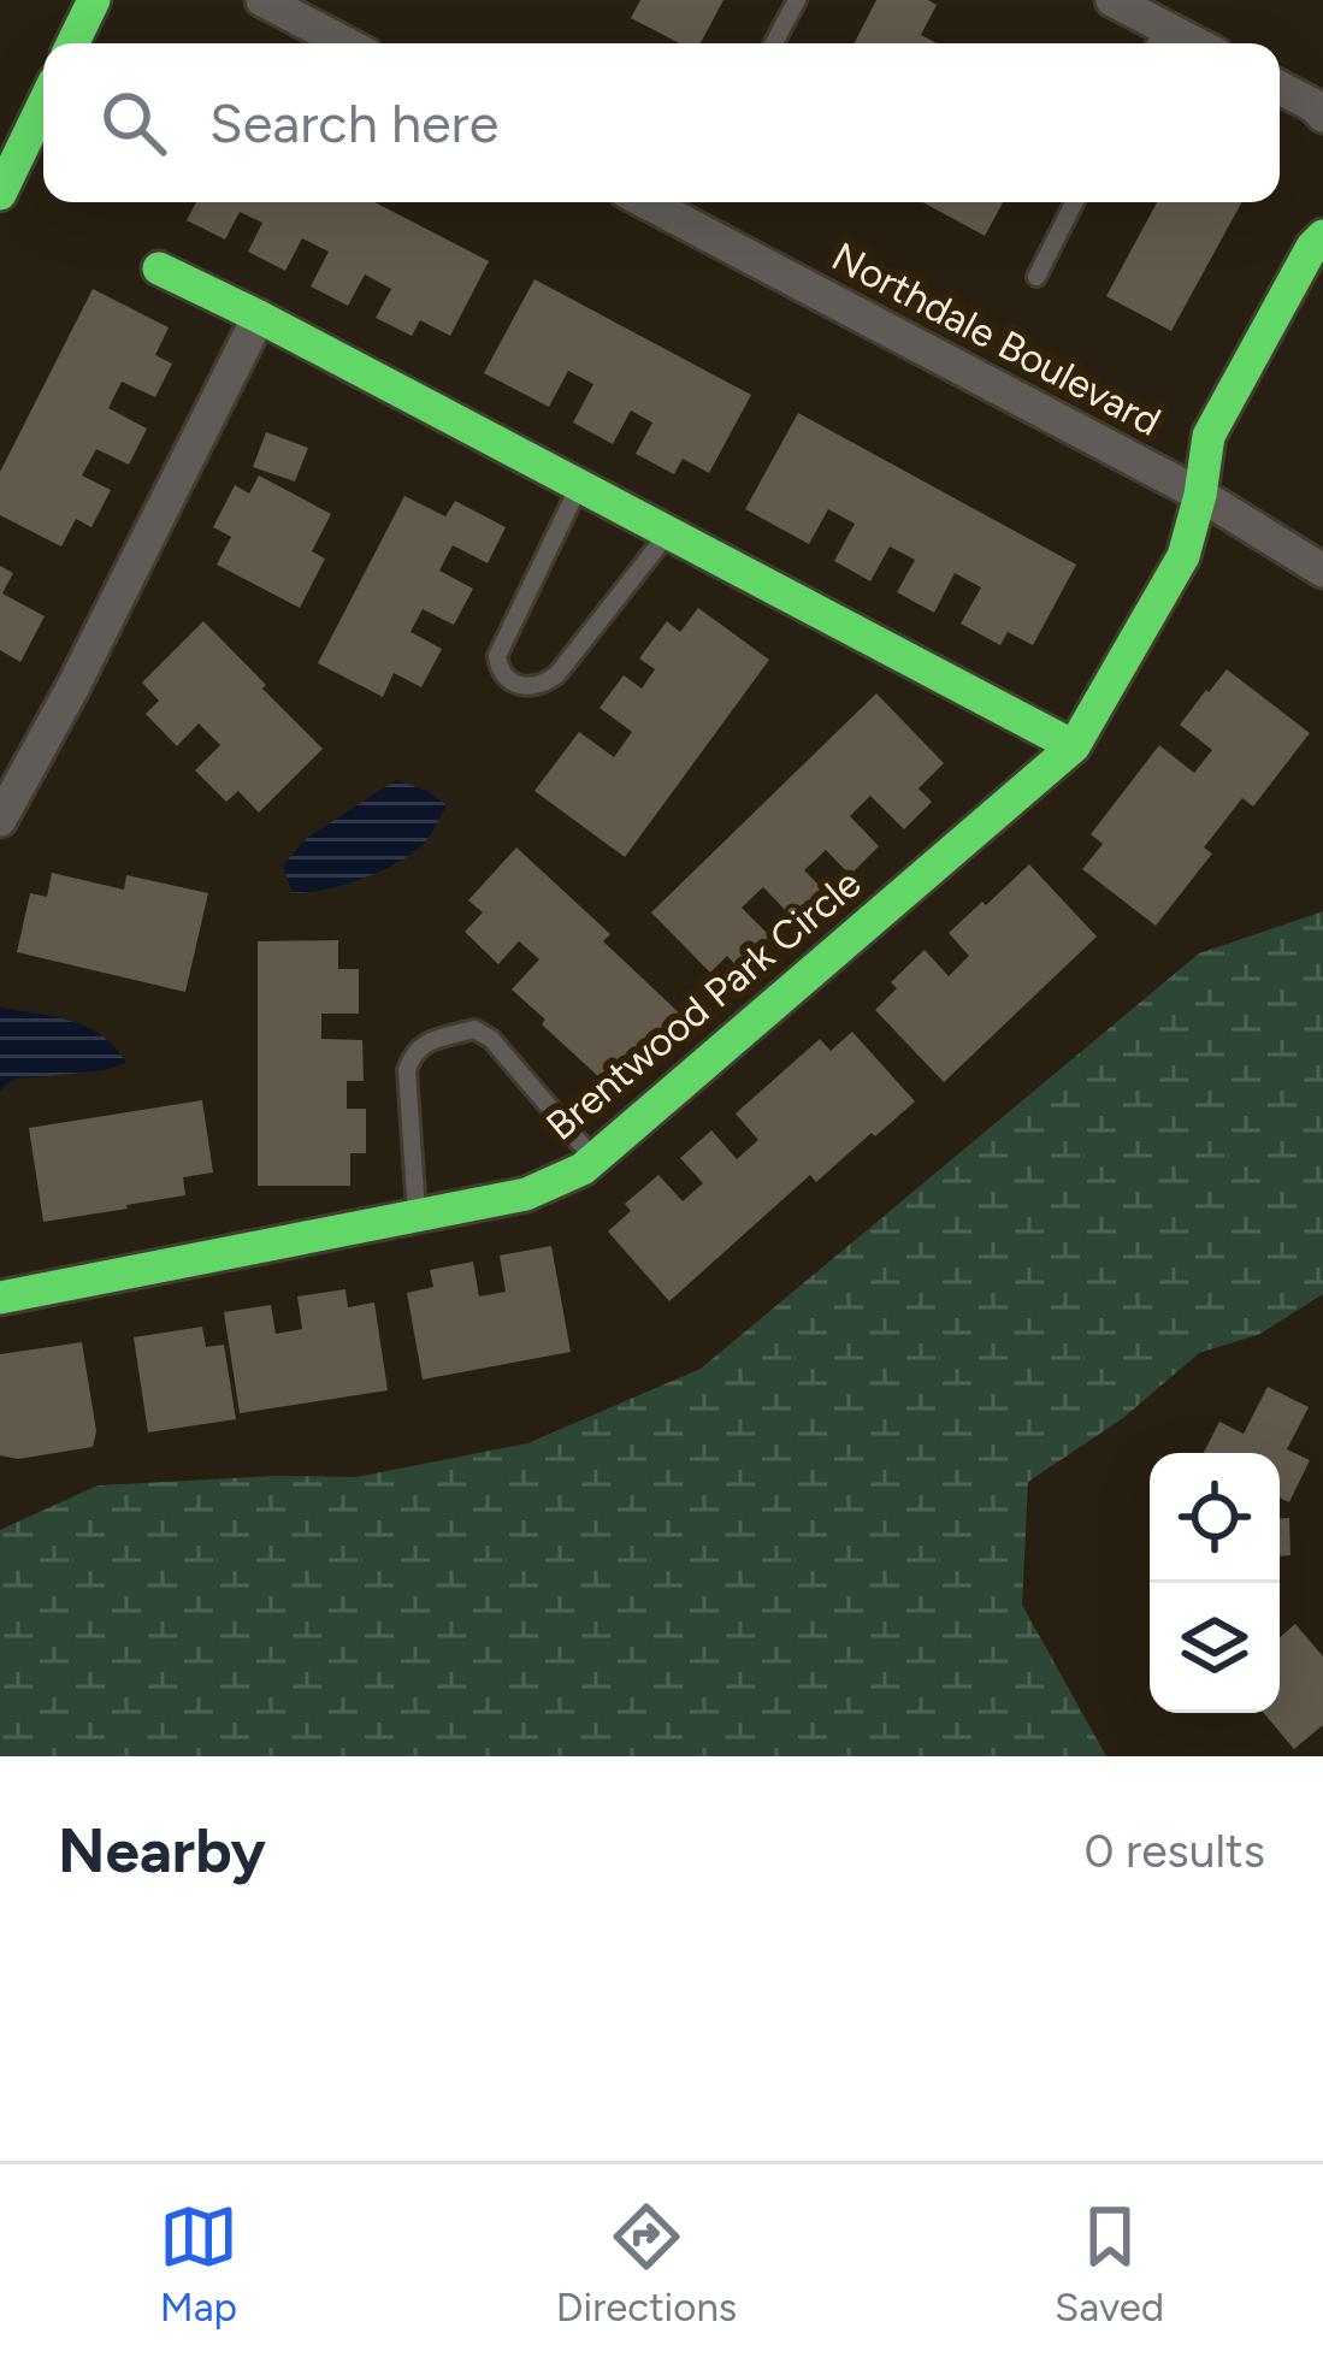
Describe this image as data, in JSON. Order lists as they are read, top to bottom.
{
  "streets": {
    "street": ["Northdale Boulevard", "Brentwood Park Circle"]
  },
  "crossings": [
    ["Northdale Boulevard", "Brentwood Park Circle"]
  ],
  "page": {
    "search": "Search here",
    "heading": ["Nearby", "0 results"],
    "nav": ["Map", "Directions", "Saved"]
  }
}
